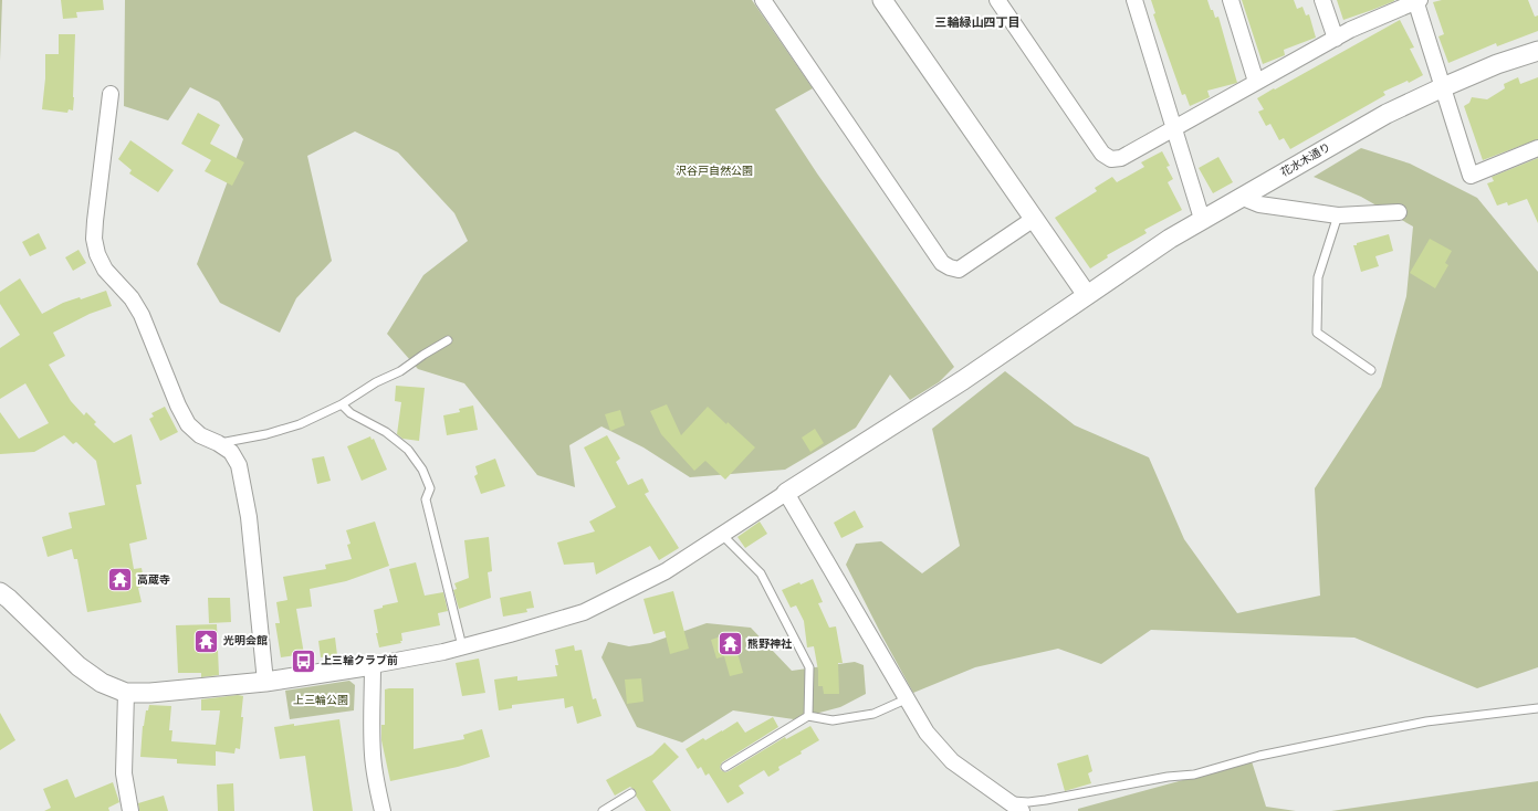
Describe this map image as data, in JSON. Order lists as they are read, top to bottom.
{
  "streets": {
    "street": ["花水木通り"]
  },
  "districts": ["三輪緑山四丁目"],
  "parks": ["沢谷戸自然公園", "上三輪公園"],
  "places": {
    "temple": ["高蔵寺", "光明会館", "熊野神社"],
    "bus stop": ["上三輪クラブ前"]
  }
}
